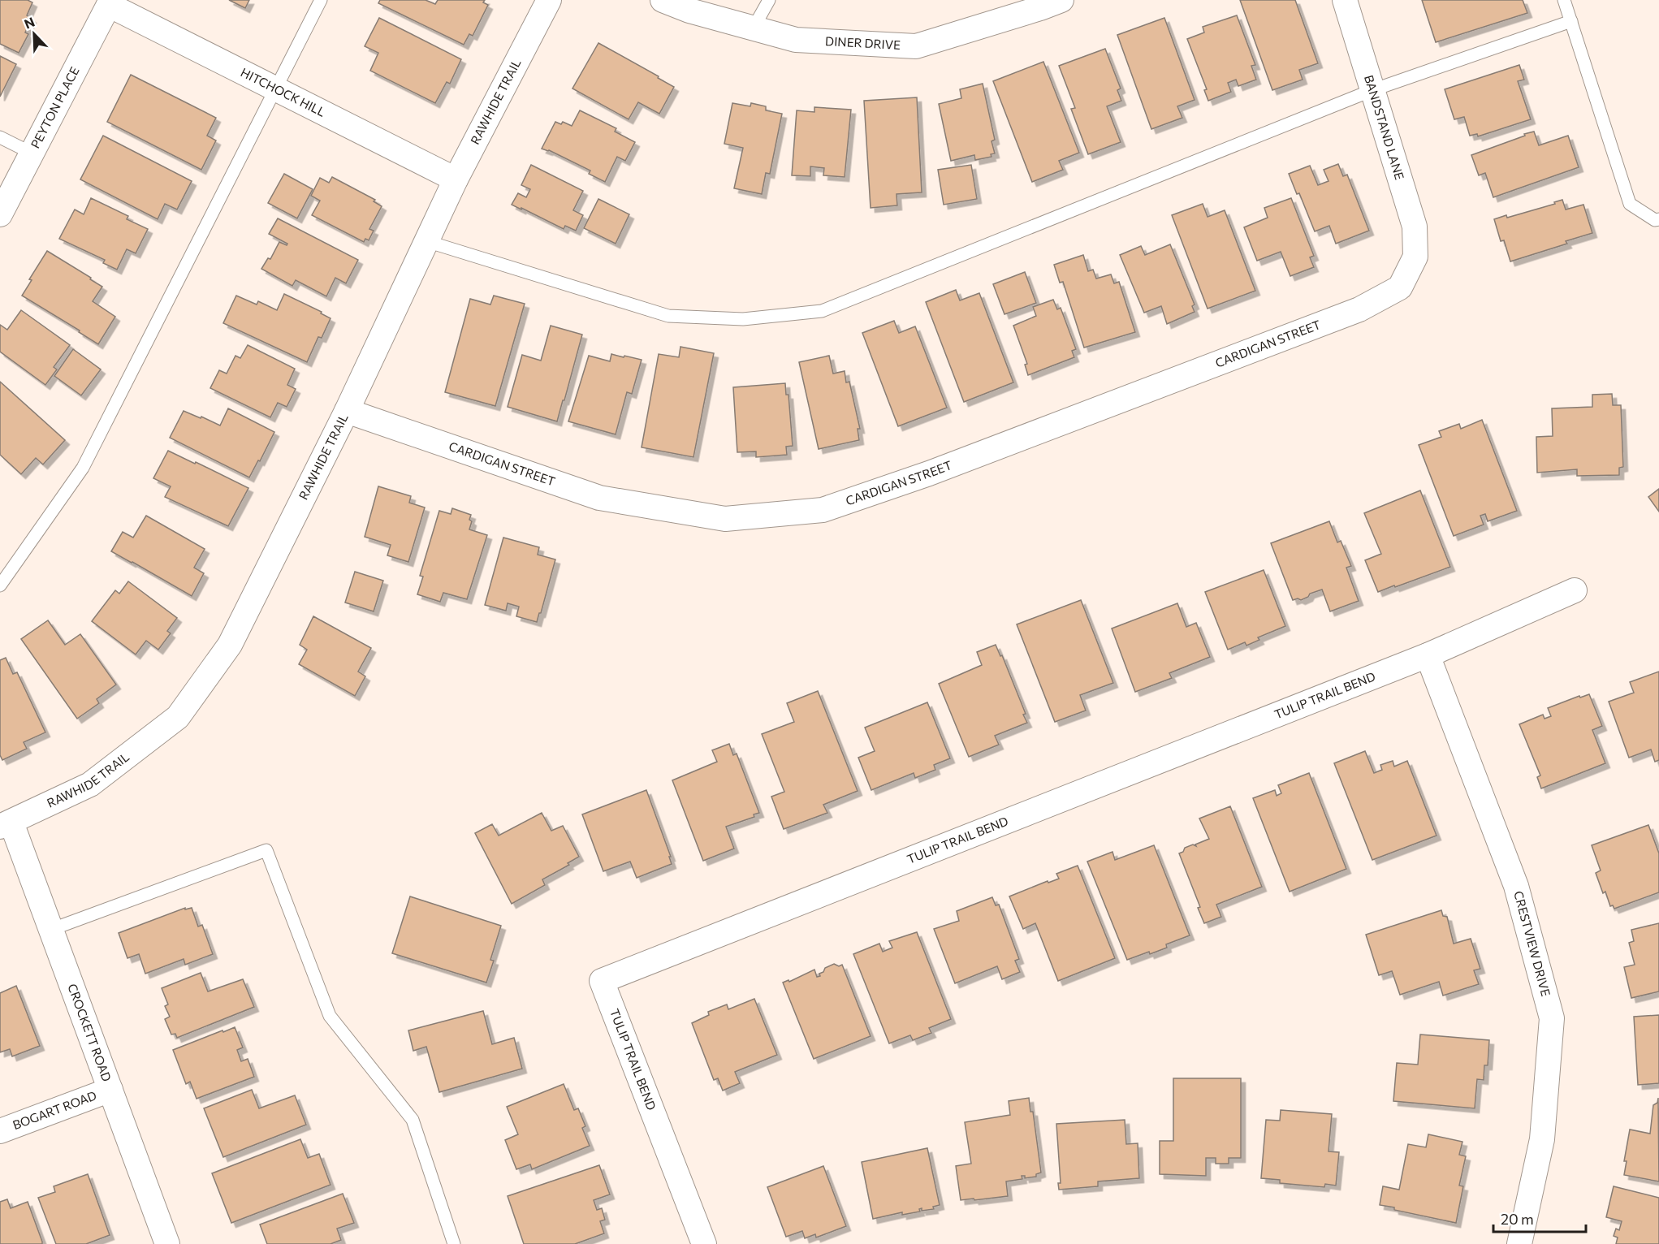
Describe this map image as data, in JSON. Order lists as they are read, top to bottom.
{
  "streets": {
    "street": [
      "DINER DRIVE",
      "HITCHOCK HILL",
      "RAWHIDE TRAIL",
      "PEYTON PLACE",
      "BANDSTAND LANE",
      "CARDIGAN STREET",
      "TULIP TRAIL BEND",
      "CRESTVIEW DRIVE",
      "CROCKETT ROAD",
      "BOGART ROAD"
    ]
  },
  "crossings": [
    ["HITCHOCK HILL", "RAWHIDE TRAIL"],
    ["HITCHOCK HILL", "PEYTON PLACE"],
    ["RAWHIDE TRAIL", "CARDIGAN STREET"],
    ["RAWHIDE TRAIL", "CROCKETT ROAD"],
    ["BANDSTAND LANE", "CARDIGAN STREET"],
    ["TULIP TRAIL BEND", "CRESTVIEW DRIVE"],
    ["CROCKETT ROAD", "BOGART ROAD"]
  ],
  "scale_bar": "20 m",
  "north": "top left"
}
